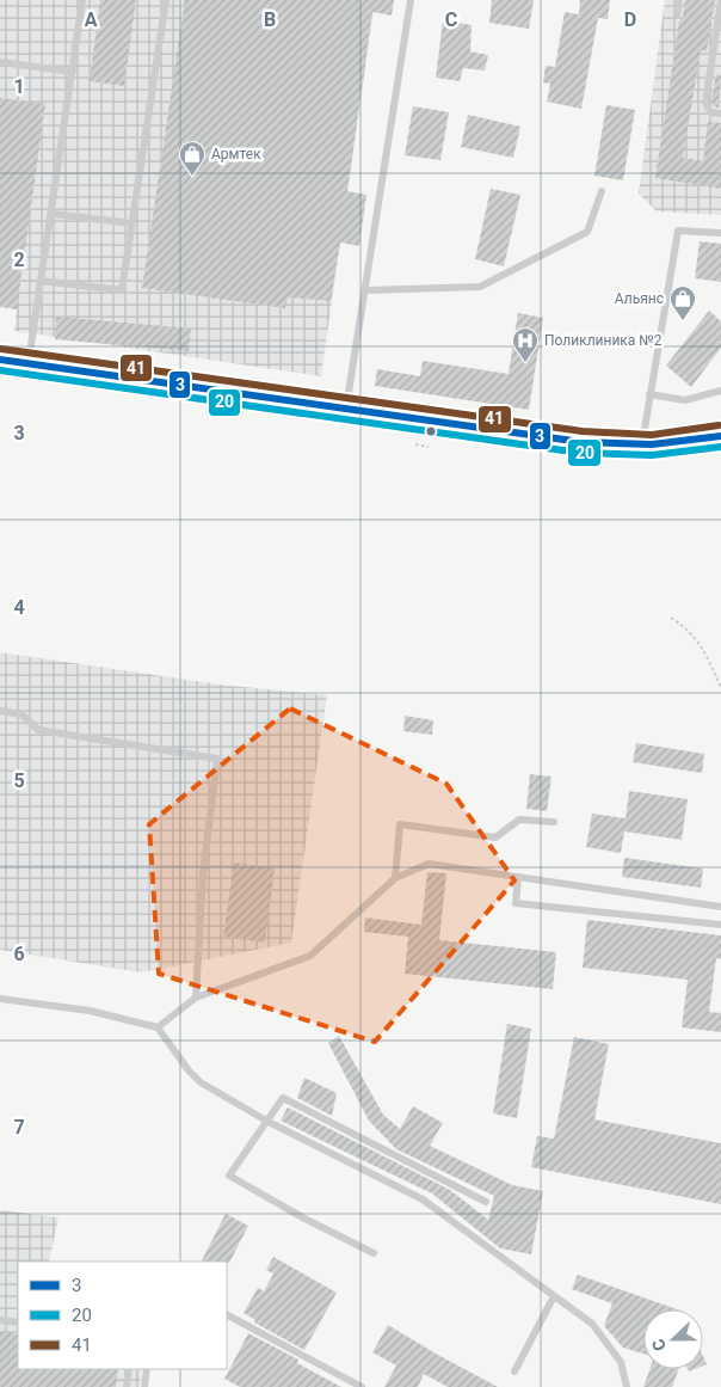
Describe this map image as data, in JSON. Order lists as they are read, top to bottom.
{
  "places": {
    "shop": ["Армтек", "Альянс"],
    "hospital": ["Поликлиника №2"]
  },
  "lines": ["transit line 41", "transit line 3", "transit line 20"],
  "legend": ["3", "20", "41"],
  "north": "left",
  "grid": {
    "columns": [
      "A",
      "B",
      "C",
      "D"
    ],
    "rows": [
      "1",
      "2",
      "3",
      "4",
      "5",
      "6",
      "7"
    ]
  }
}
